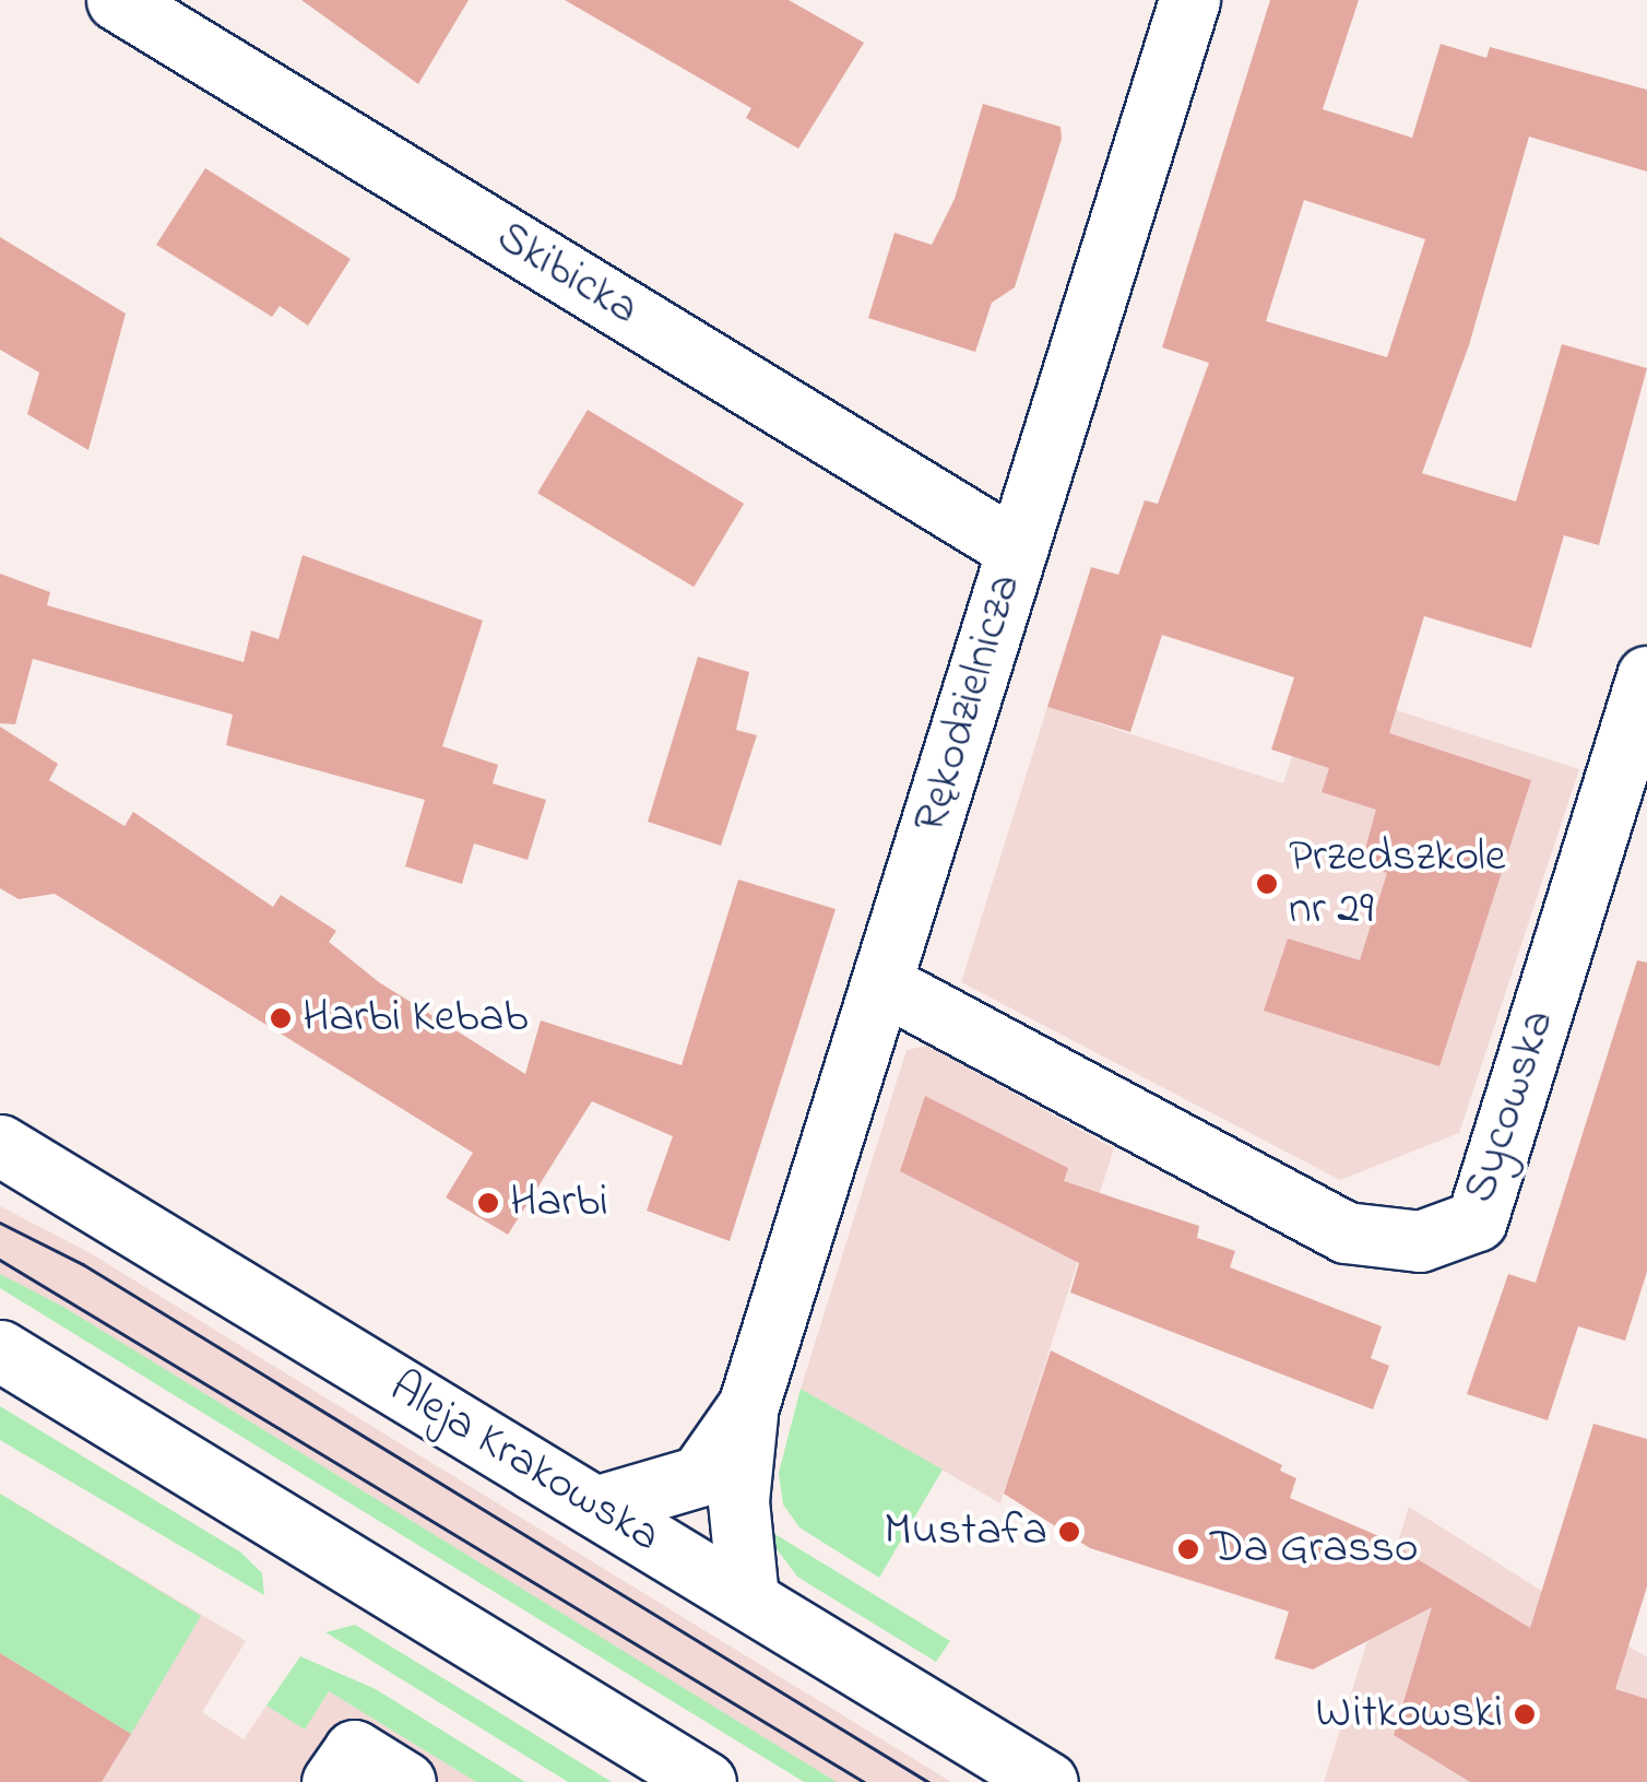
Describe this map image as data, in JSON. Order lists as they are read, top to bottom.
{
  "streets": {
    "street": [
      "Skibicka",
      "Rękodzielnicza",
      "Sycowska",
      "Aleja Krakowska"
    ]
  },
  "crossings": [
    ["Skibicka", "Rękodzielnicza"],
    ["Rękodzielnicza", "Sycowska"],
    ["Rękodzielnicza", "Aleja Krakowska"]
  ],
  "places": [
    "Przedszkole nr 29",
    "Harbi Kebab",
    "Harbi",
    "Mustafa",
    "Da Grasso",
    "Witkowski"
  ]
}
